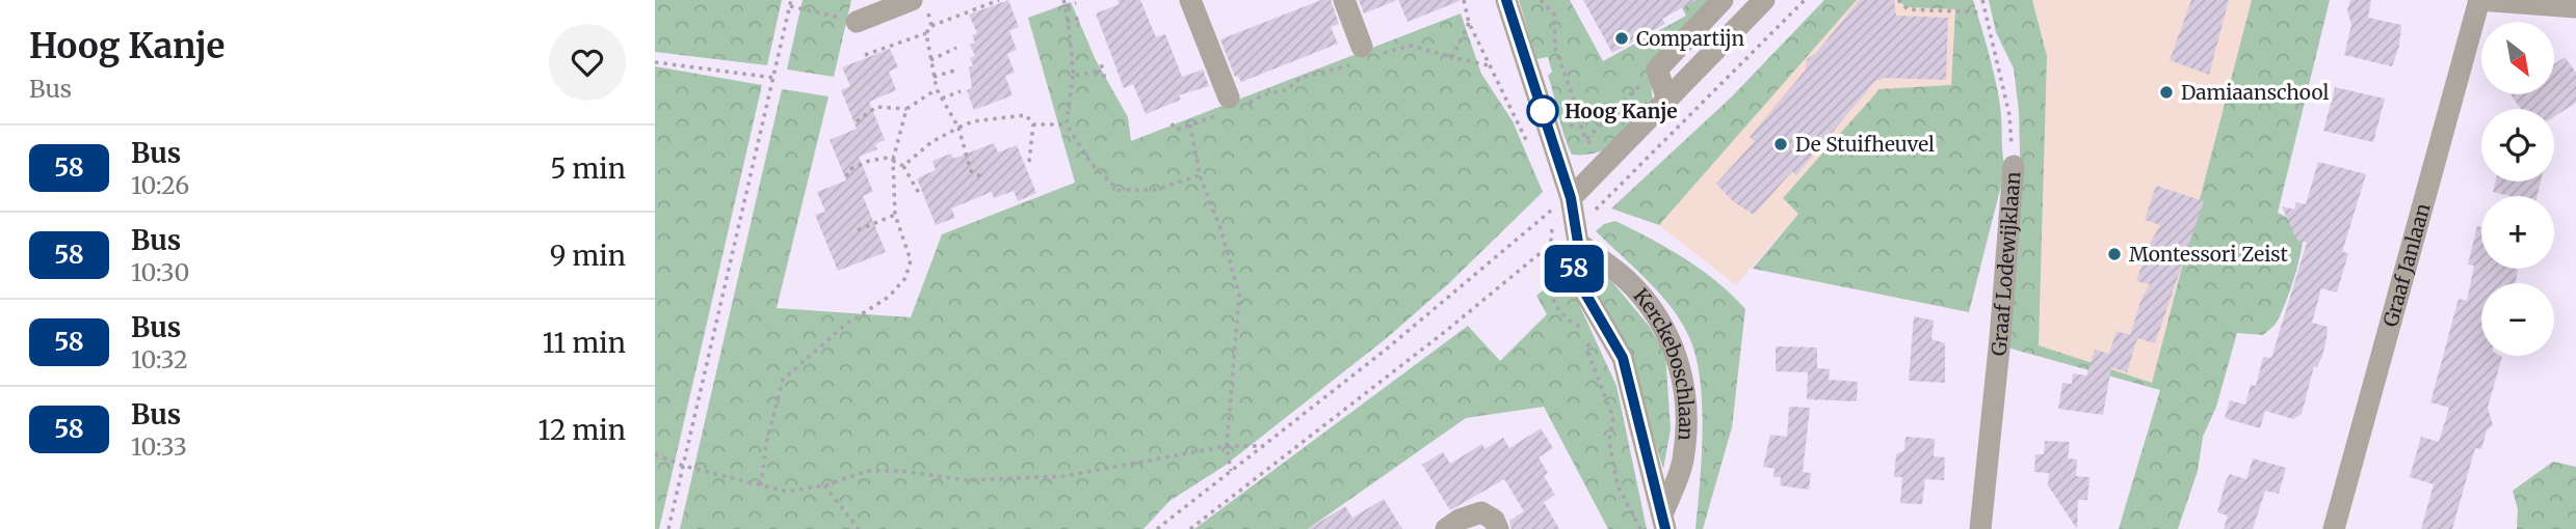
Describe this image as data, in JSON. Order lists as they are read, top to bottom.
{
  "streets": {
    "street": ["Graaf Lodewijklaan", "Graaf Janlaan", "Kerckeboschlaan"]
  },
  "places": [
    "Compartijn",
    "Damiaanschool",
    "Hoog Kanje",
    "De Stuifheuvel",
    "Montessori Zeist"
  ],
  "lines": ["bus line 58"],
  "north": "bottom right",
  "page": {
    "heading": ["Hoog Kanje", "Bus"],
    "on_map": "58",
    "map_buttons": ["+", "−"],
    "list": [
      {
        "mark": "58",
        "name": "Bus",
        "note": "10:26",
        "value": "5 min"
      },
      {
        "mark": "58",
        "name": "Bus",
        "note": "10:30",
        "value": "9 min"
      },
      {
        "mark": "58",
        "name": "Bus",
        "note": "10:32",
        "value": "11 min"
      },
      {
        "mark": "58",
        "name": "Bus",
        "note": "10:33",
        "value": "12 min"
      }
    ]
  }
}
